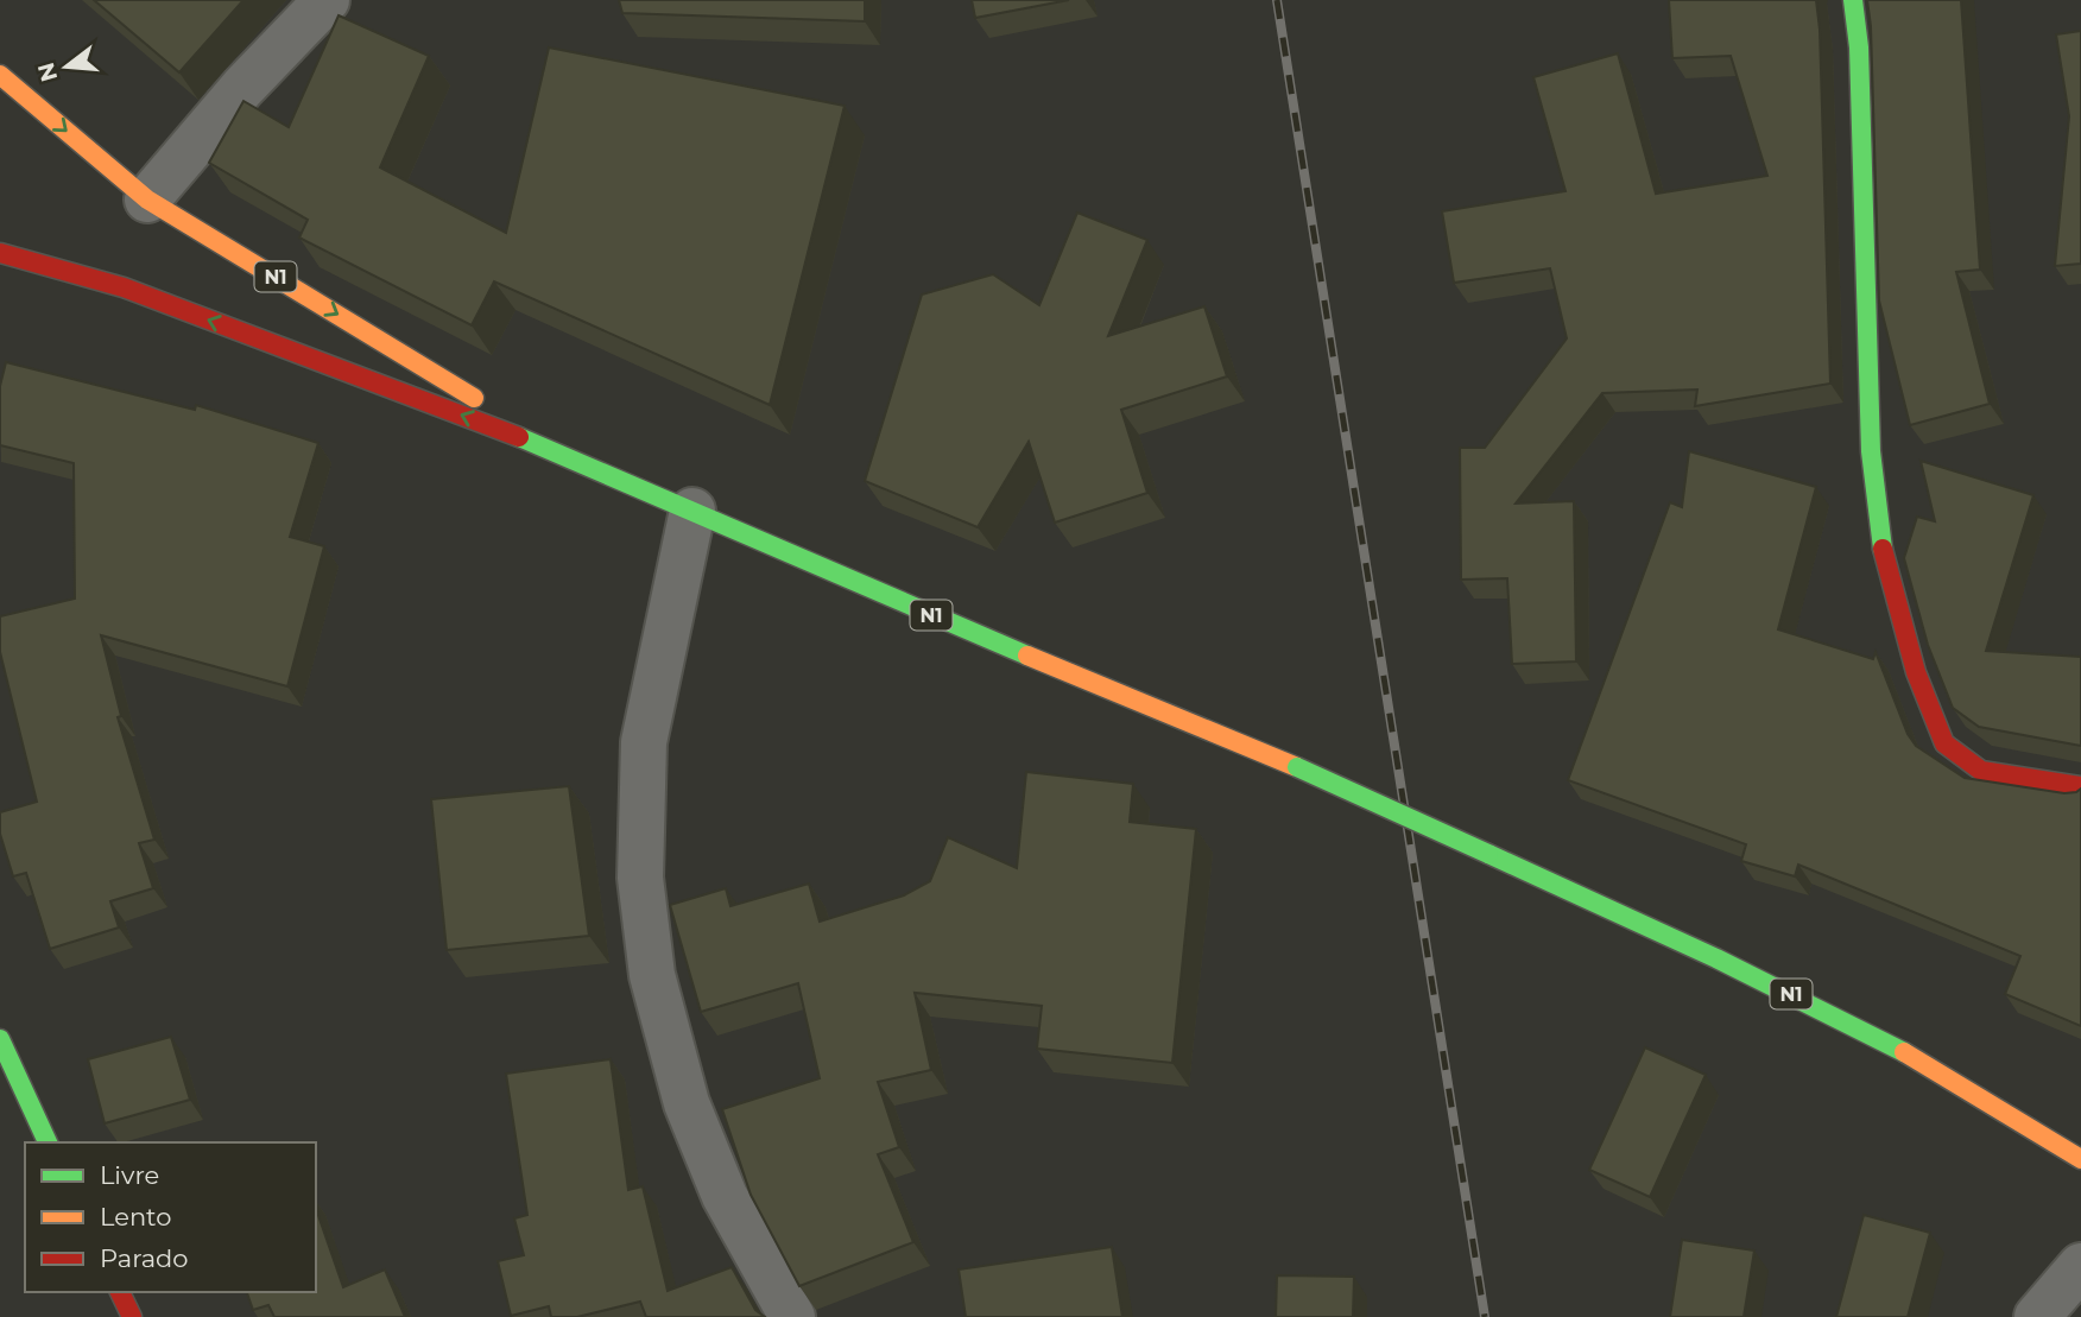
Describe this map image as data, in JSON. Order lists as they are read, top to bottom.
{
  "streets": {
    "main road": ["N1"]
  },
  "legend": ["Livre", "Lento", "Parado"],
  "north": "left"
}
